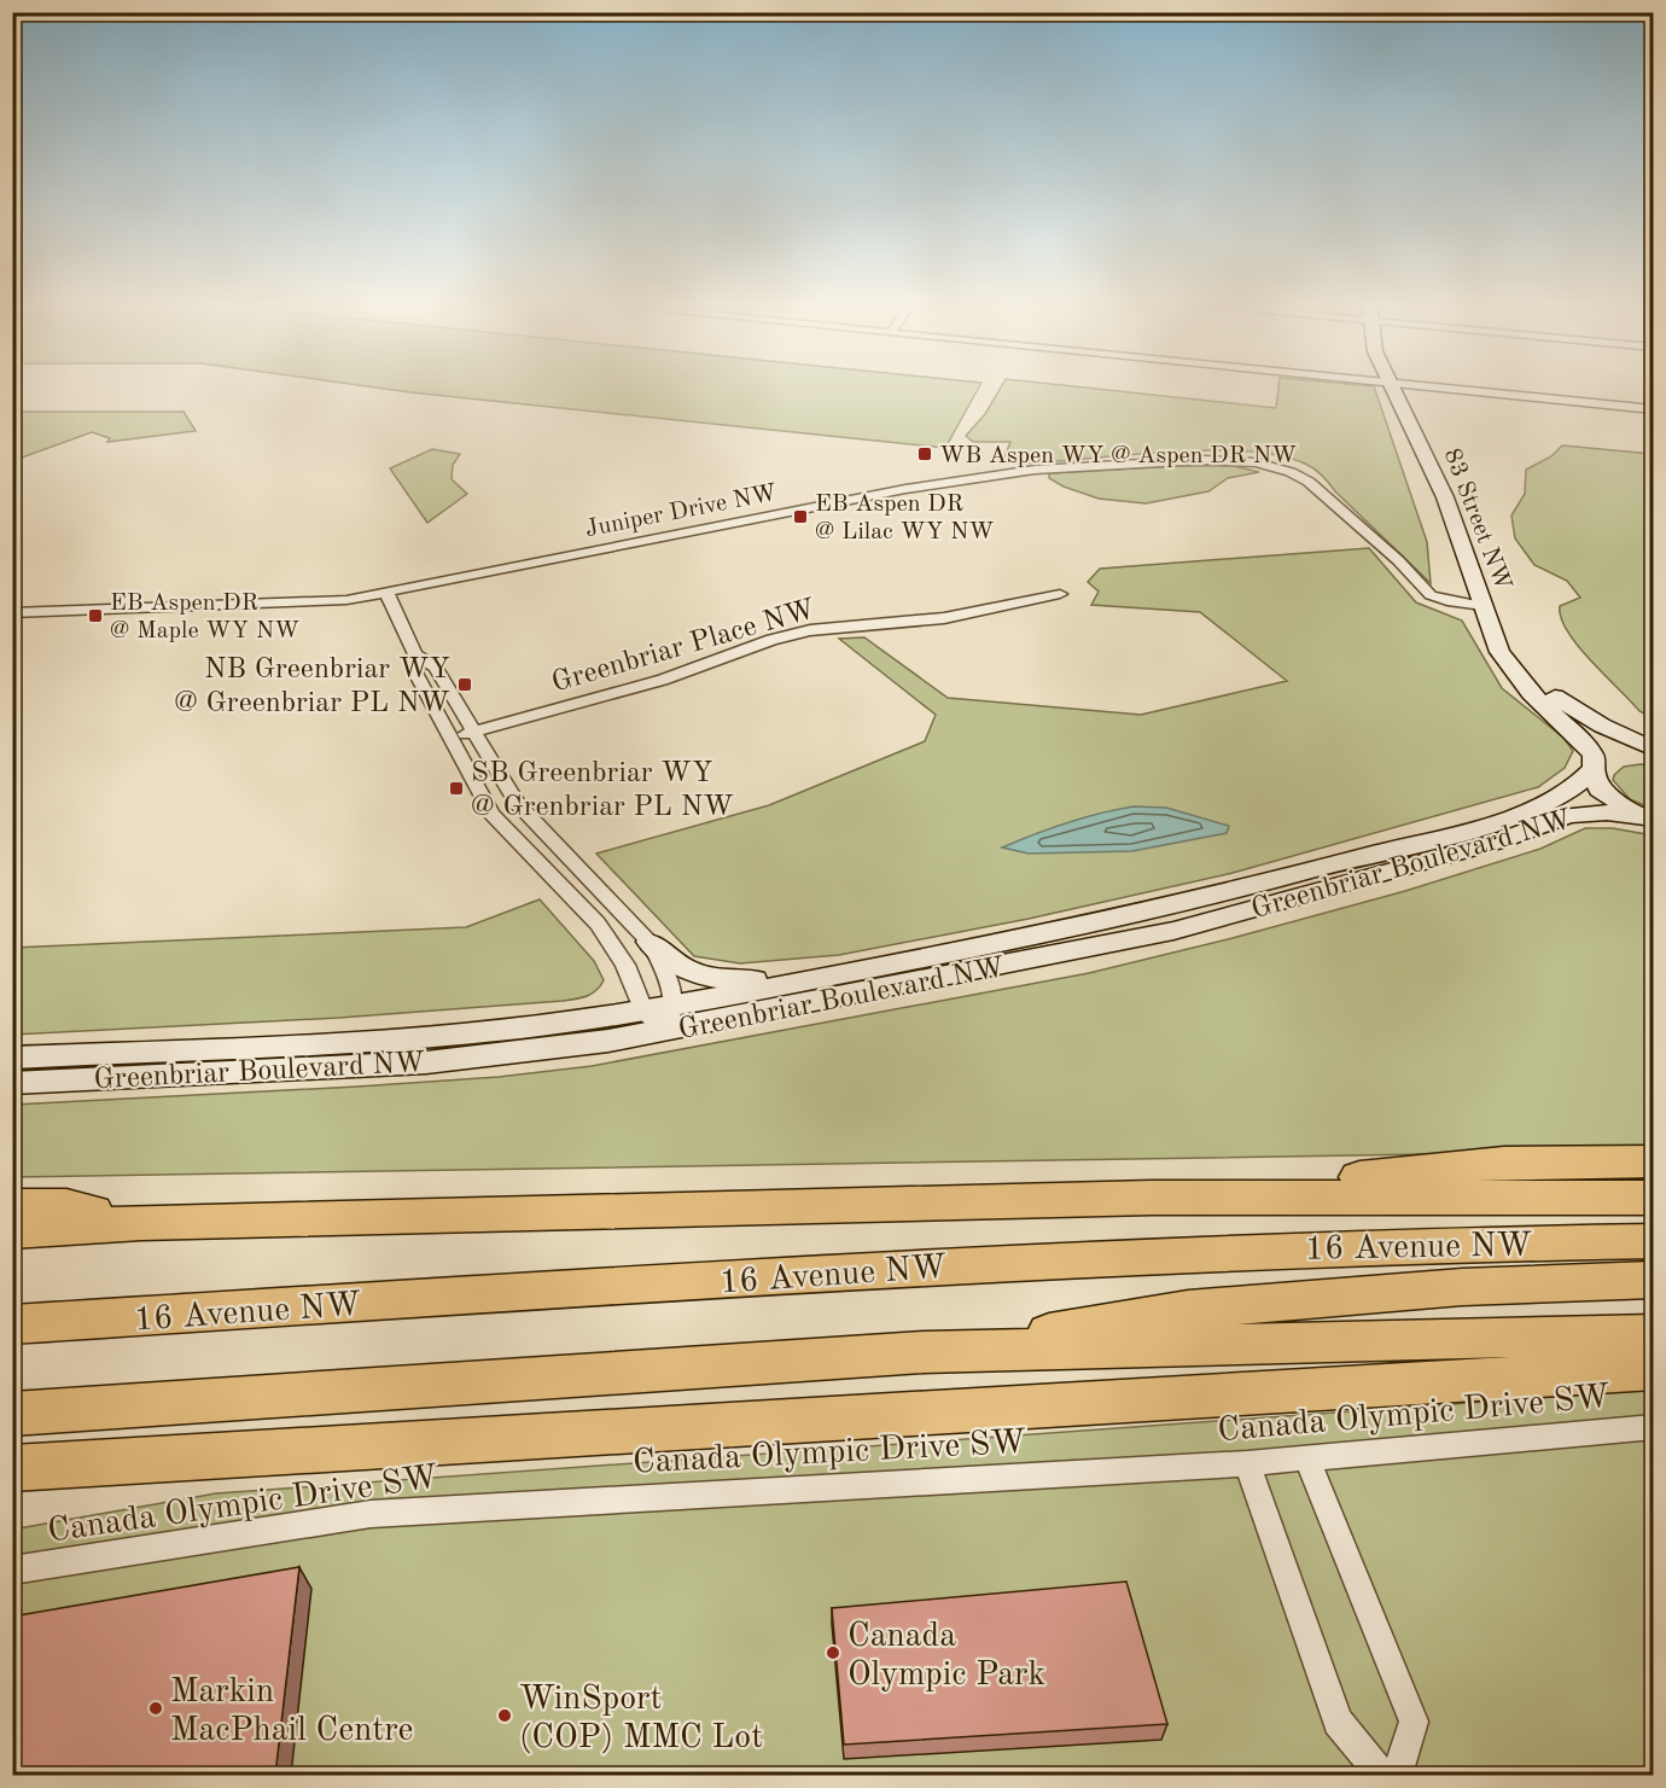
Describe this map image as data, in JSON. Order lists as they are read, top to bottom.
{
  "streets": {
    "highway": ["16 Avenue NW"],
    "street": [
      "Juniper Drive NW",
      "83 Street NW",
      "Greenbriar Place NW",
      "Greenbriar Boulevard NW",
      "Canada Olympic Drive SW"
    ]
  },
  "crossings": [
    ["Juniper Drive NW", "83 Street NW"],
    ["83 Street NW", "Greenbriar Boulevard NW"]
  ],
  "places": {
    "transit": [
      "WB Aspen WY @ Aspen DR NW",
      "EB Aspen DR @ Lilac WY NW",
      "EB Aspen DR @ Maple WY NW",
      "NB Greenbriar WY @ Greenbriar PL NW",
      "SB Greenbriar WY @ Grenbriar PL NW"
    ],
    "other": ["Canada Olympic Park", "Markin MacPhail Centre", "WinSport (COP) MMC Lot"]
  }
}
